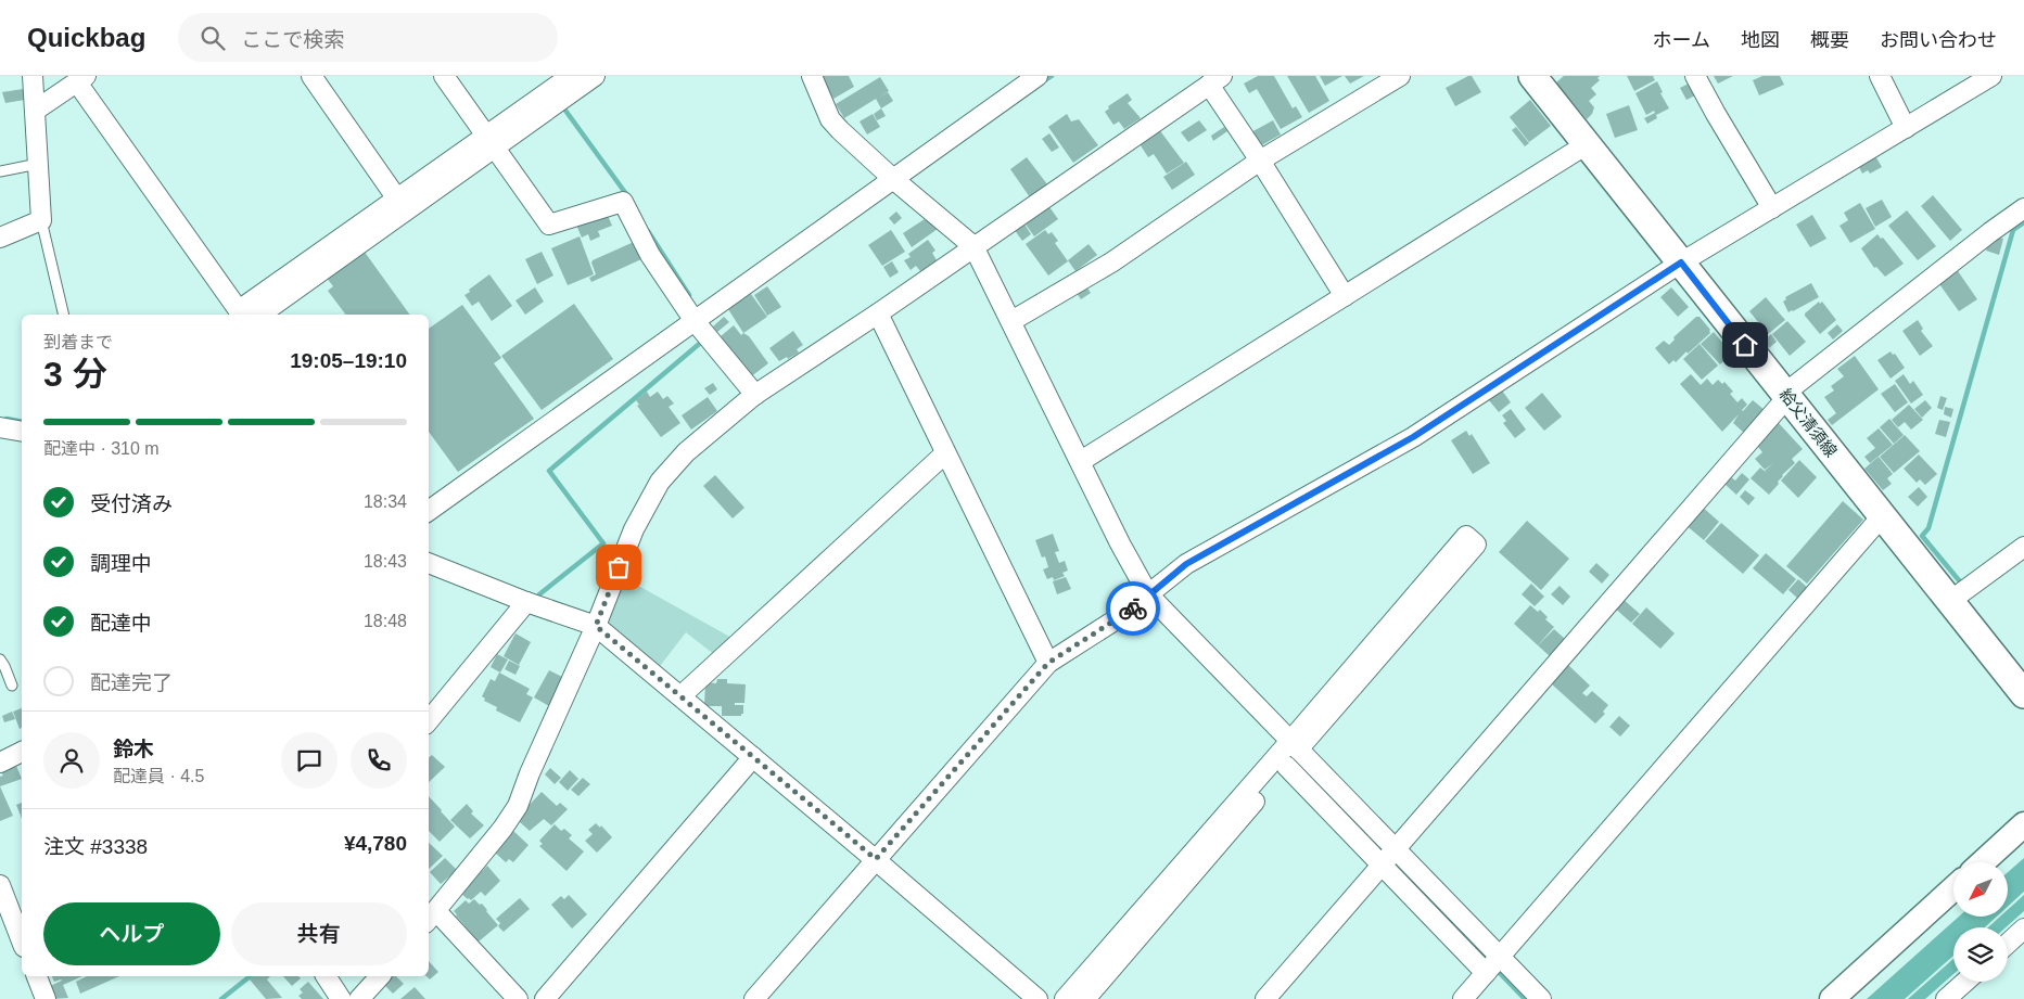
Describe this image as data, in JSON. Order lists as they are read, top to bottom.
{
  "streets": {
    "main road": ["給父清須線"]
  },
  "north": "bottom left",
  "page": {
    "header": "Quickbag",
    "search": "ここで検索",
    "nav": [
      "ホーム",
      "地図",
      "概要",
      "お問い合わせ"
    ],
    "heading": ["3 分", "到着まで", "19:05–19:10"],
    "panel": [
      "鈴木",
      "配達員 · 4.5",
      "注文 #3338",
      "¥4,780"
    ],
    "bar": "配達中 · 310 m",
    "list": [
      ["受付済み", "18:34"],
      ["調理中", "18:43"],
      ["配達中", "18:48"],
      "配達完了"
    ],
    "buttons": ["ヘルプ", "共有"]
  }
}
